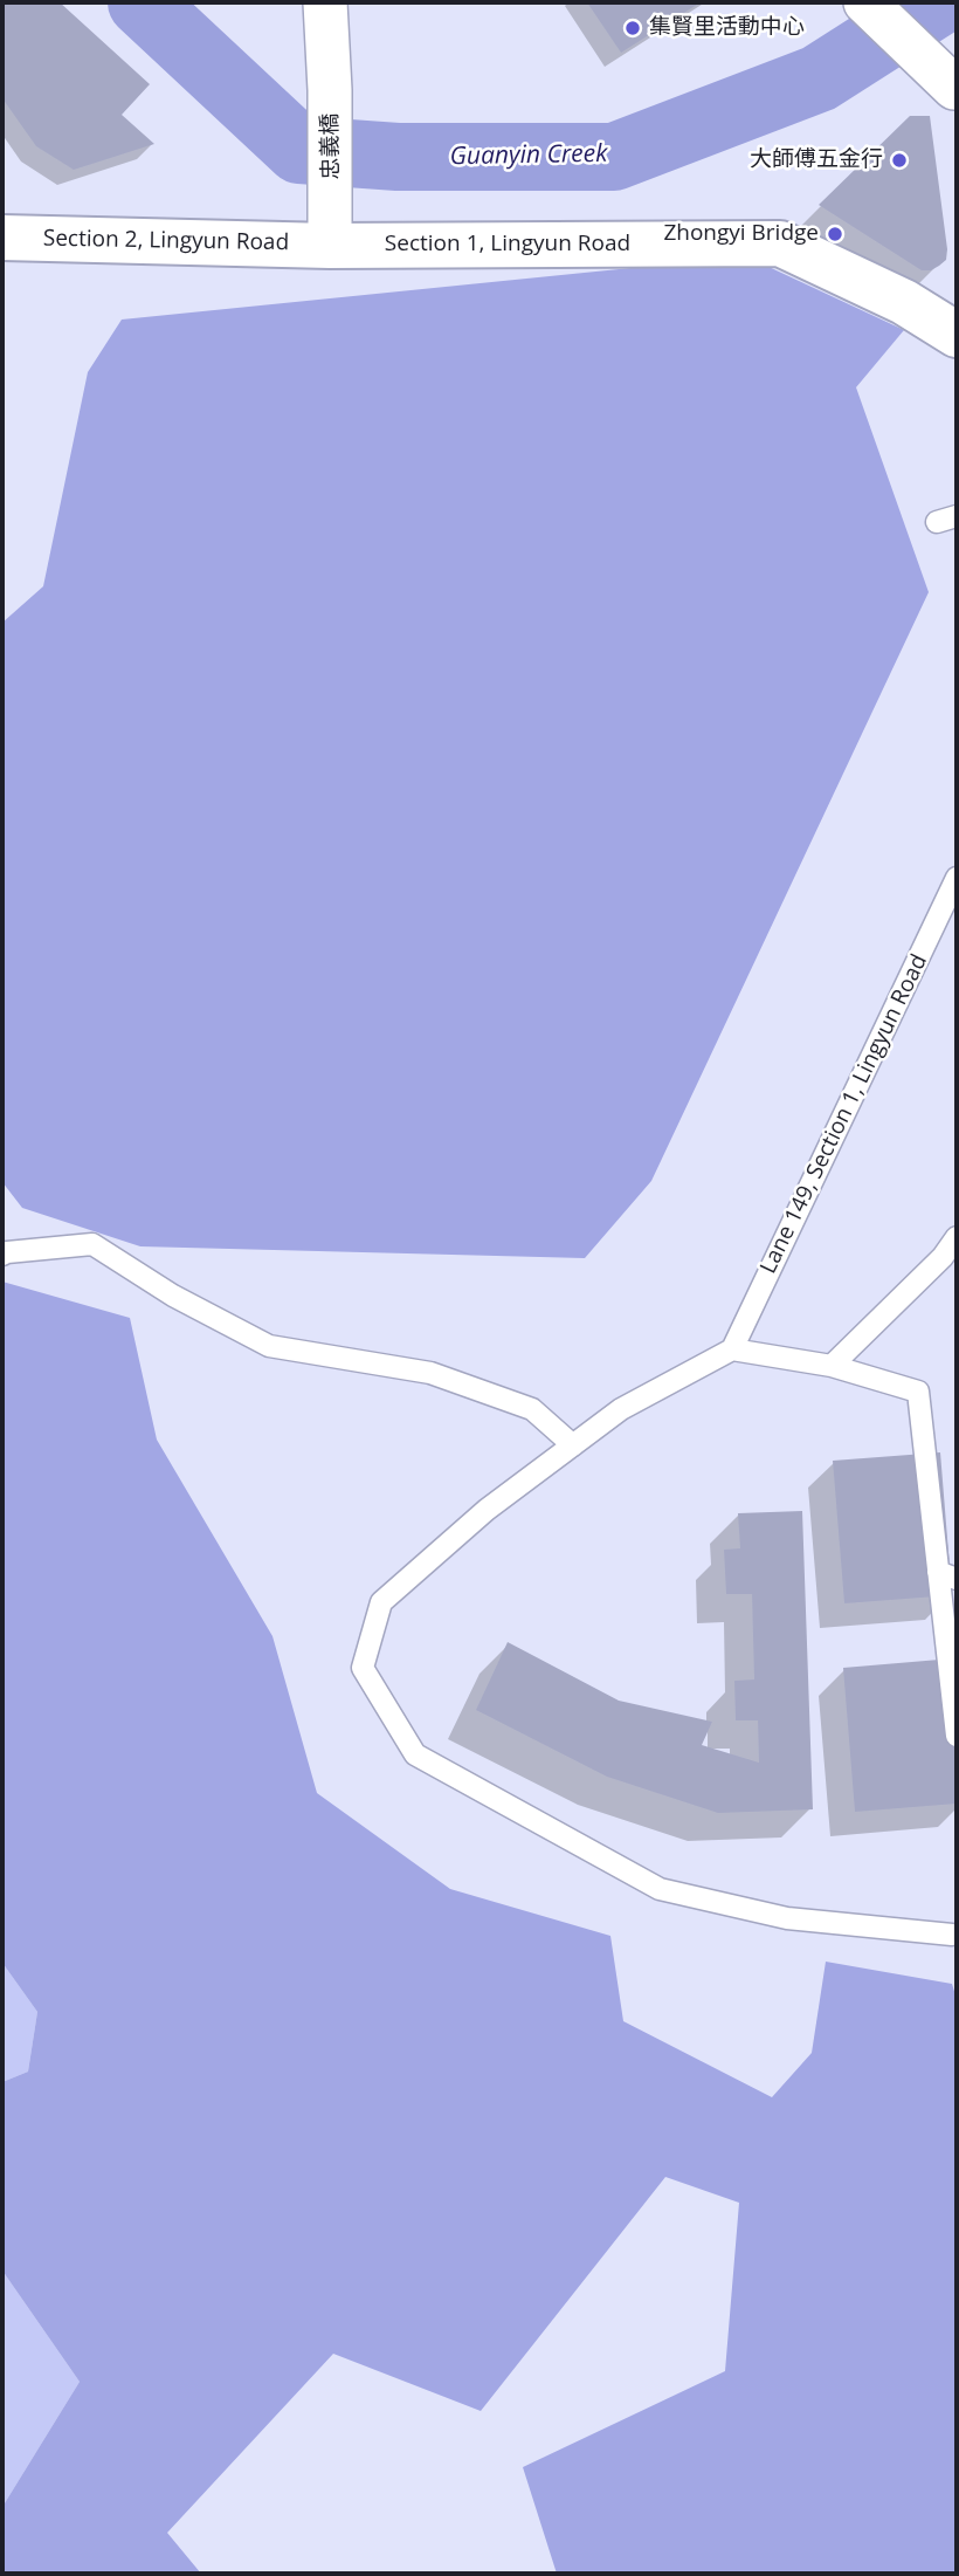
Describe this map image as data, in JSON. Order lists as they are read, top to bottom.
{
  "streets": {
    "street": ["忠義橋", "Section 2, Lingyun Road", "Section 1, Lingyun Road"],
    "lane": ["Lane 149, Section 1, Lingyun Road"]
  },
  "crossings": [
    ["忠義橋", "Section 2, Lingyun Road"],
    ["忠義橋", "Section 1, Lingyun Road"],
    ["Section 2, Lingyun Road", "Section 1, Lingyun Road"]
  ],
  "water": ["Guanyin Creek"],
  "places": ["集賢里活動中心", "大師傅五金行", "Zhongyi Bridge"]
}
